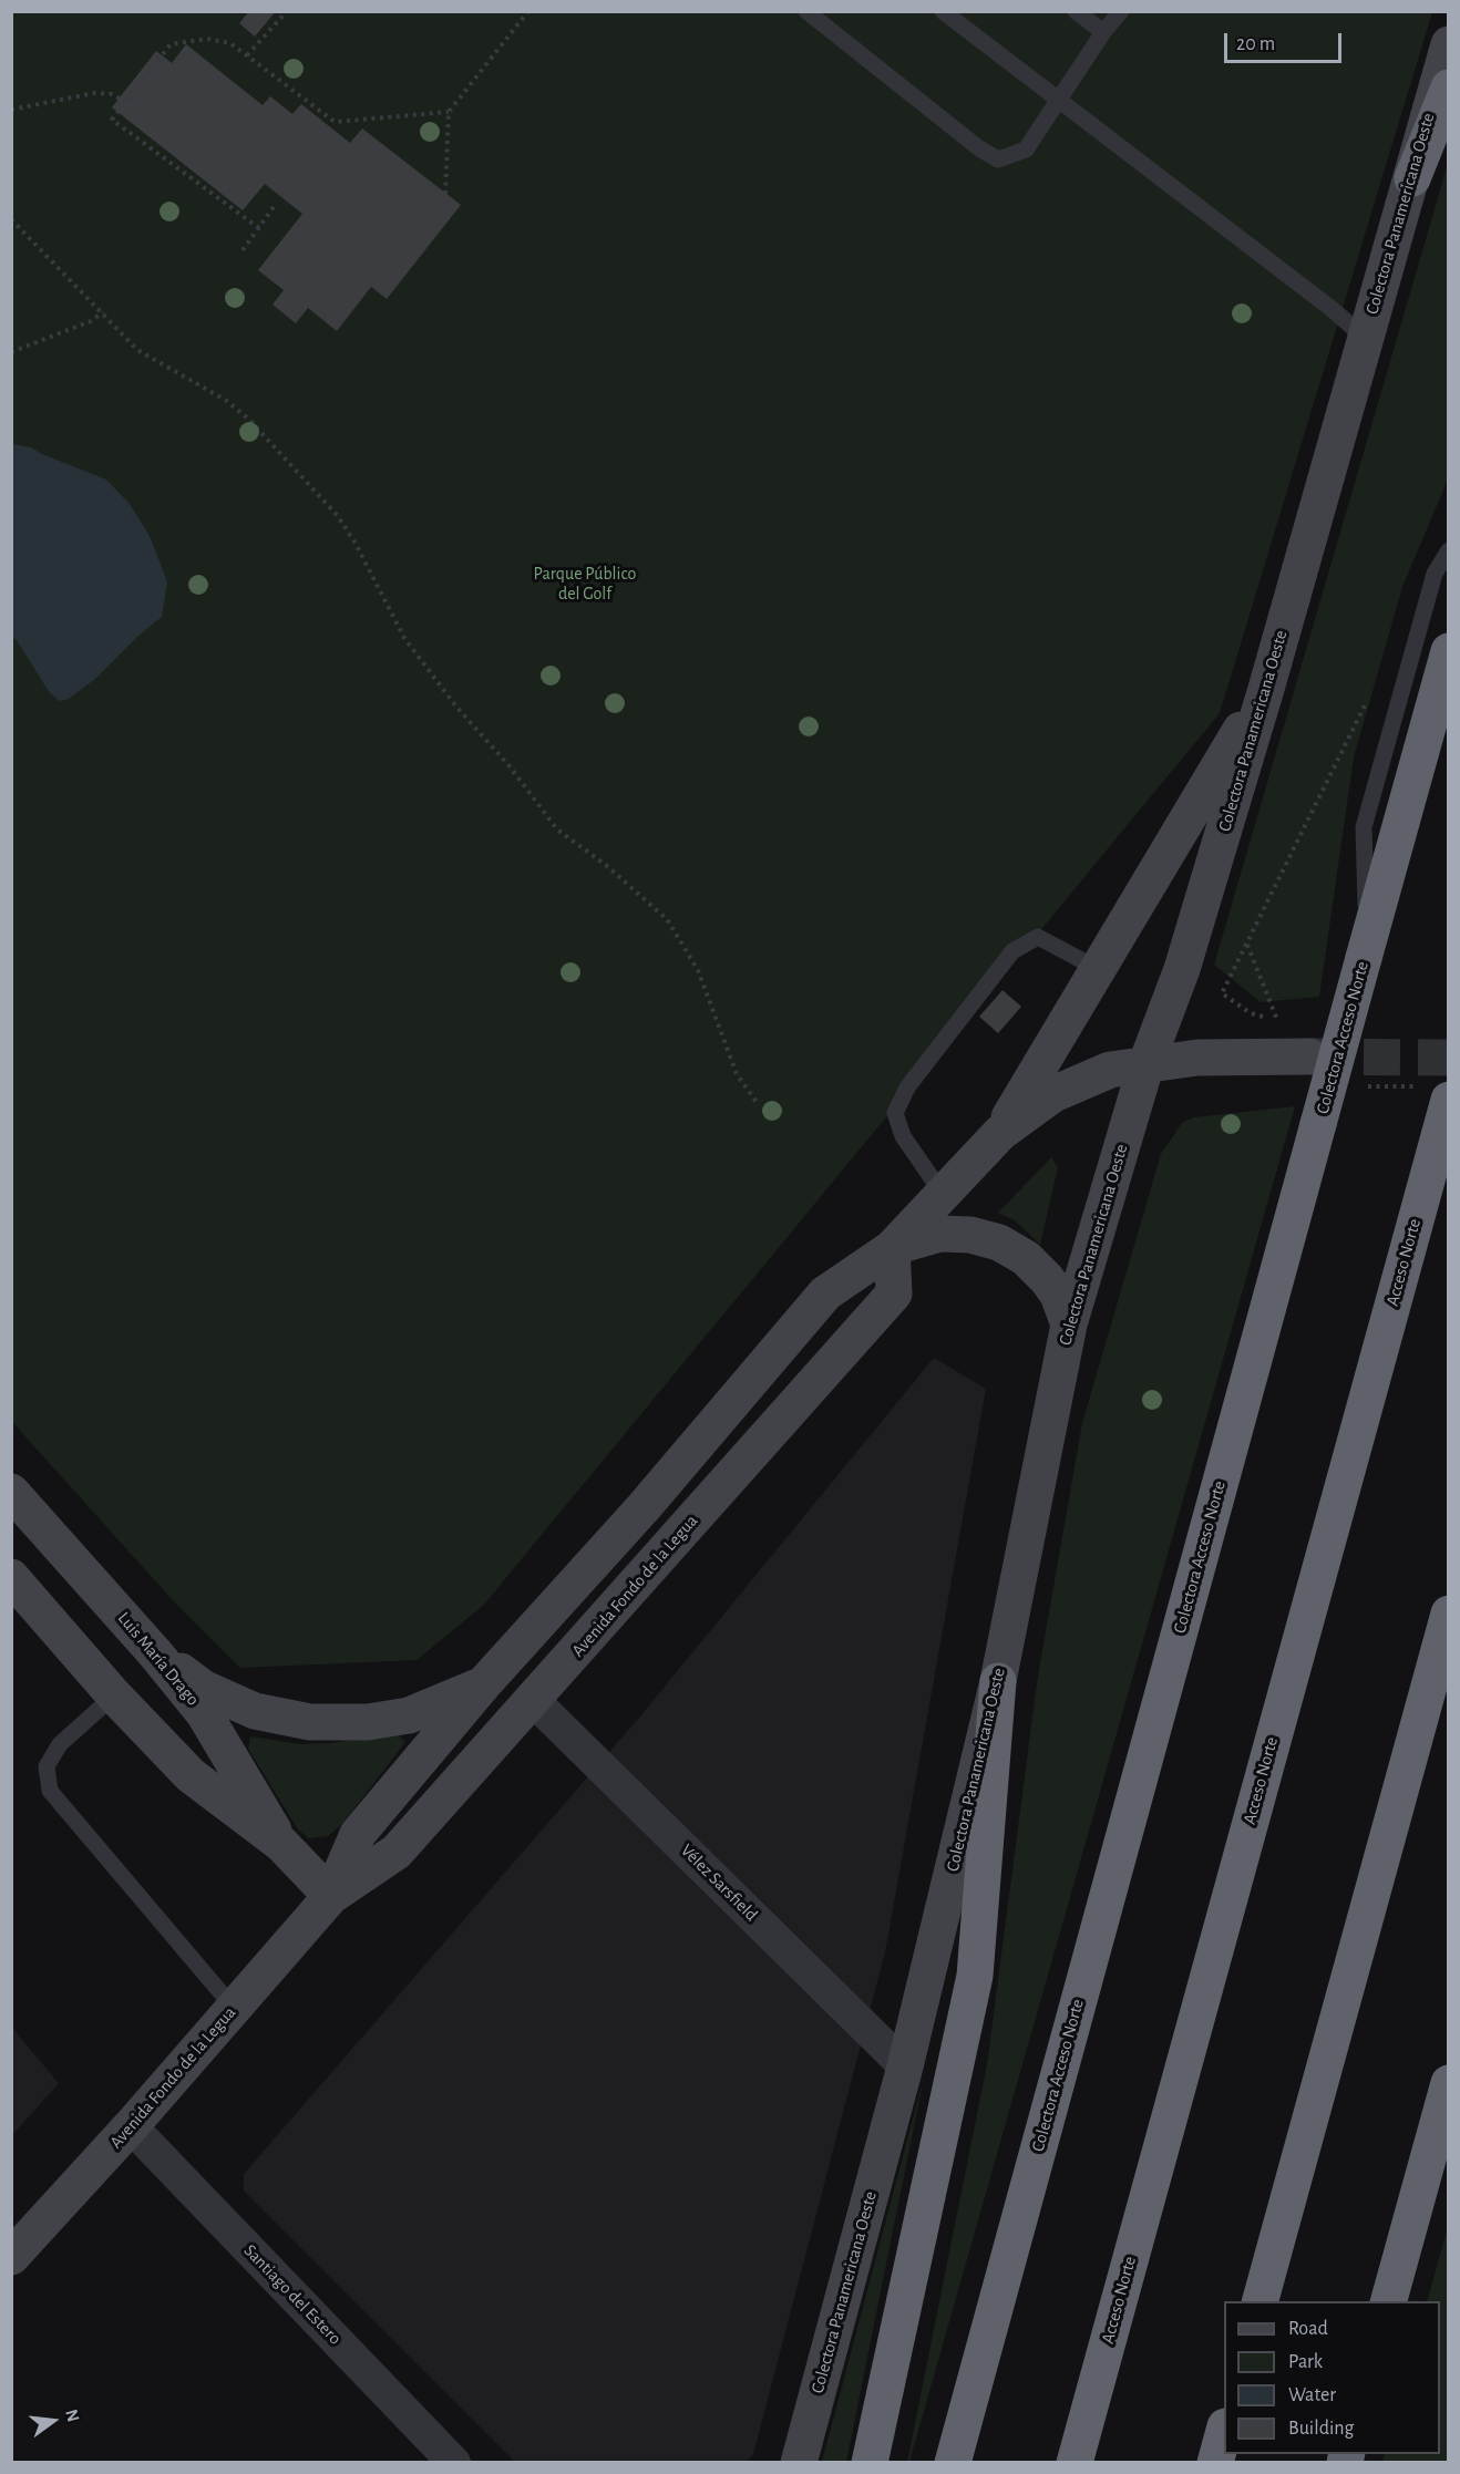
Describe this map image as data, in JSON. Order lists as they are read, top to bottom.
{
  "streets": {
    "highway": ["Colectora Acceso Norte", "Acceso Norte"],
    "main road": ["Colectora Panamericana Oeste", "Avenida Fondo de la Legua", "Luis María Drago"],
    "street": ["Vélez Sarsfield", "Santiago del Estero"]
  },
  "crossings": [
    ["Colectora Panamericana Oeste", "Avenida Fondo de la Legua"],
    ["Colectora Panamericana Oeste", "Vélez Sarsfield"],
    ["Avenida Fondo de la Legua", "Luis María Drago"],
    ["Avenida Fondo de la Legua", "Vélez Sarsfield"],
    ["Avenida Fondo de la Legua", "Santiago del Estero"]
  ],
  "parks": ["Parque Público del Golf"],
  "legend": [
    "Road",
    "Park",
    "Water",
    "Building"
  ],
  "scale_bar": "20 m",
  "north": "right"
}
